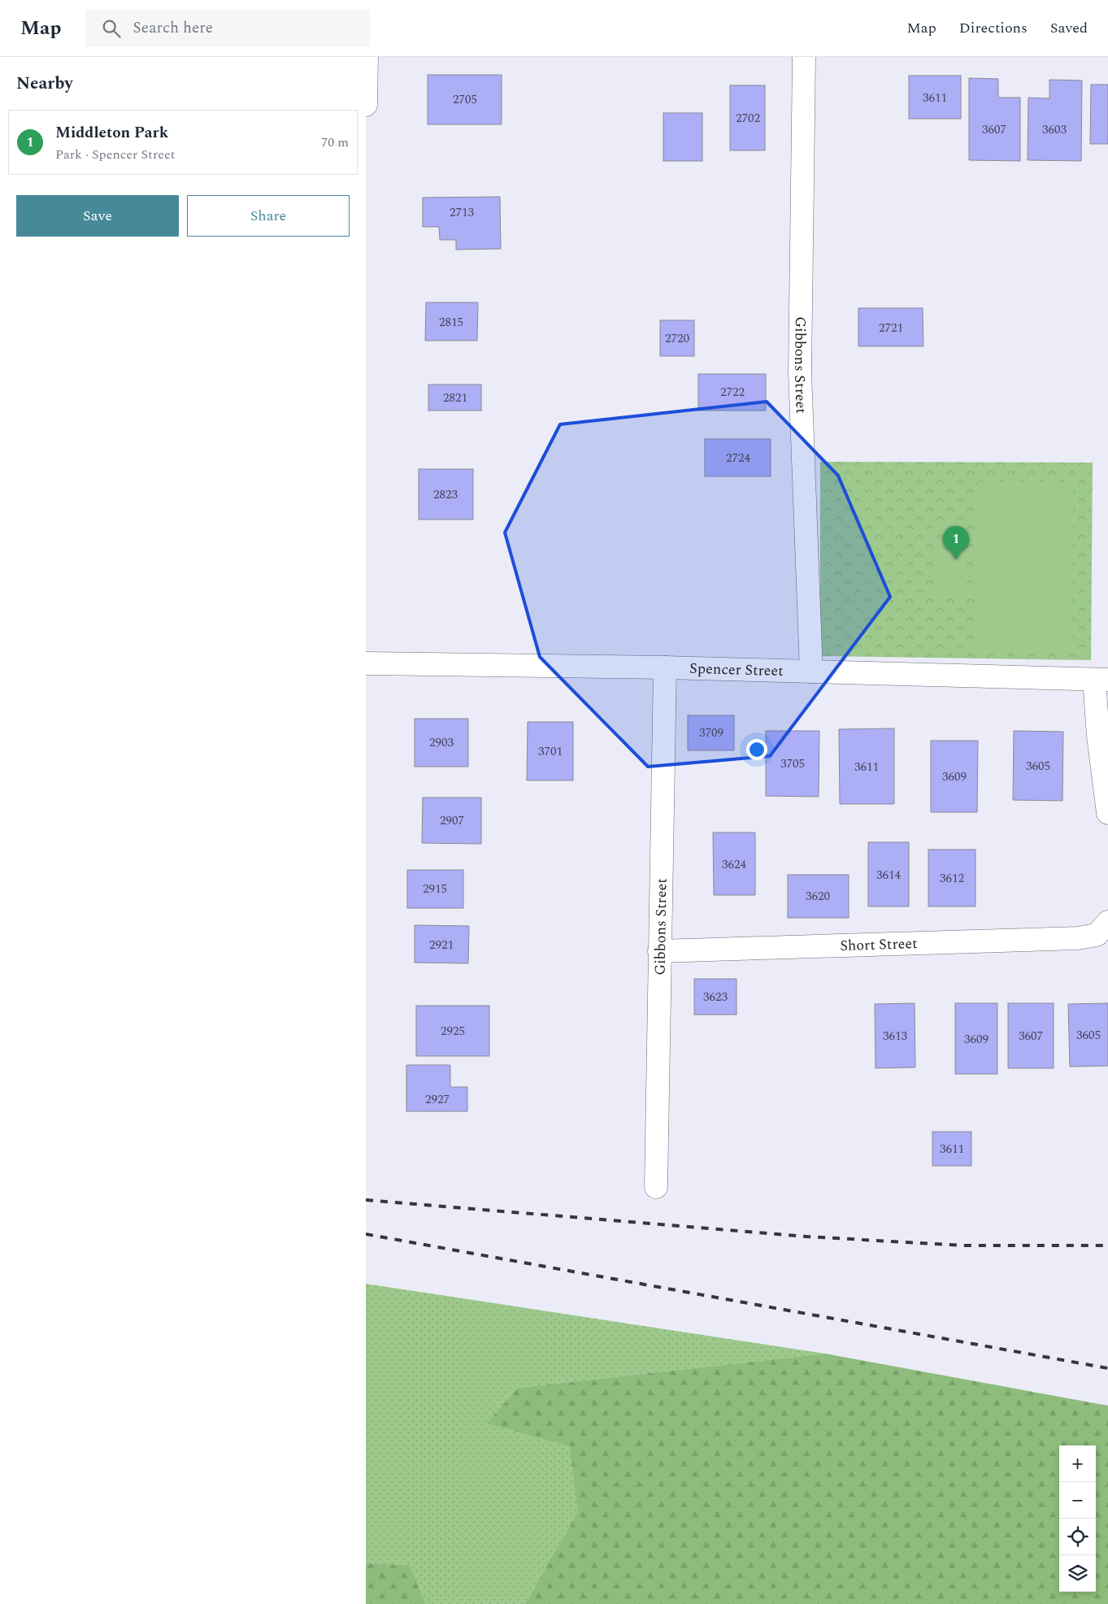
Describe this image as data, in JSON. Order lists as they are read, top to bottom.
{
  "streets": {
    "street": ["Gibbons Street", "Spencer Street", "Short Street"]
  },
  "crossings": [
    ["Gibbons Street", "Spencer Street"],
    ["Gibbons Street", "Short Street"]
  ],
  "house_numbers": [
    "3611",
    "2705",
    "2702",
    "3607",
    "3603",
    "2713",
    "2815",
    "2721",
    "2720",
    "2722",
    "2821",
    "2724",
    "2823",
    "3709",
    "2903",
    "3701",
    "3705",
    "3605",
    "3611",
    "3609",
    "2907",
    "3624",
    "3614",
    "3612",
    "2915",
    "3620",
    "2921",
    "3623",
    "2925",
    "3605",
    "3613",
    "3607",
    "3609",
    "2927",
    "3611"
  ],
  "page": {
    "header": "Map",
    "search": "Search here",
    "nav": ["Map", "Directions", "Saved"],
    "heading": "Nearby",
    "list": [
      {
        "mark": "1",
        "name": "Middleton Park",
        "note": "Park · Spencer Street",
        "value": "70 m"
      }
    ],
    "buttons": ["Save", "Share"],
    "pins": "1",
    "map_buttons": ["+", "−"]
  }
}
